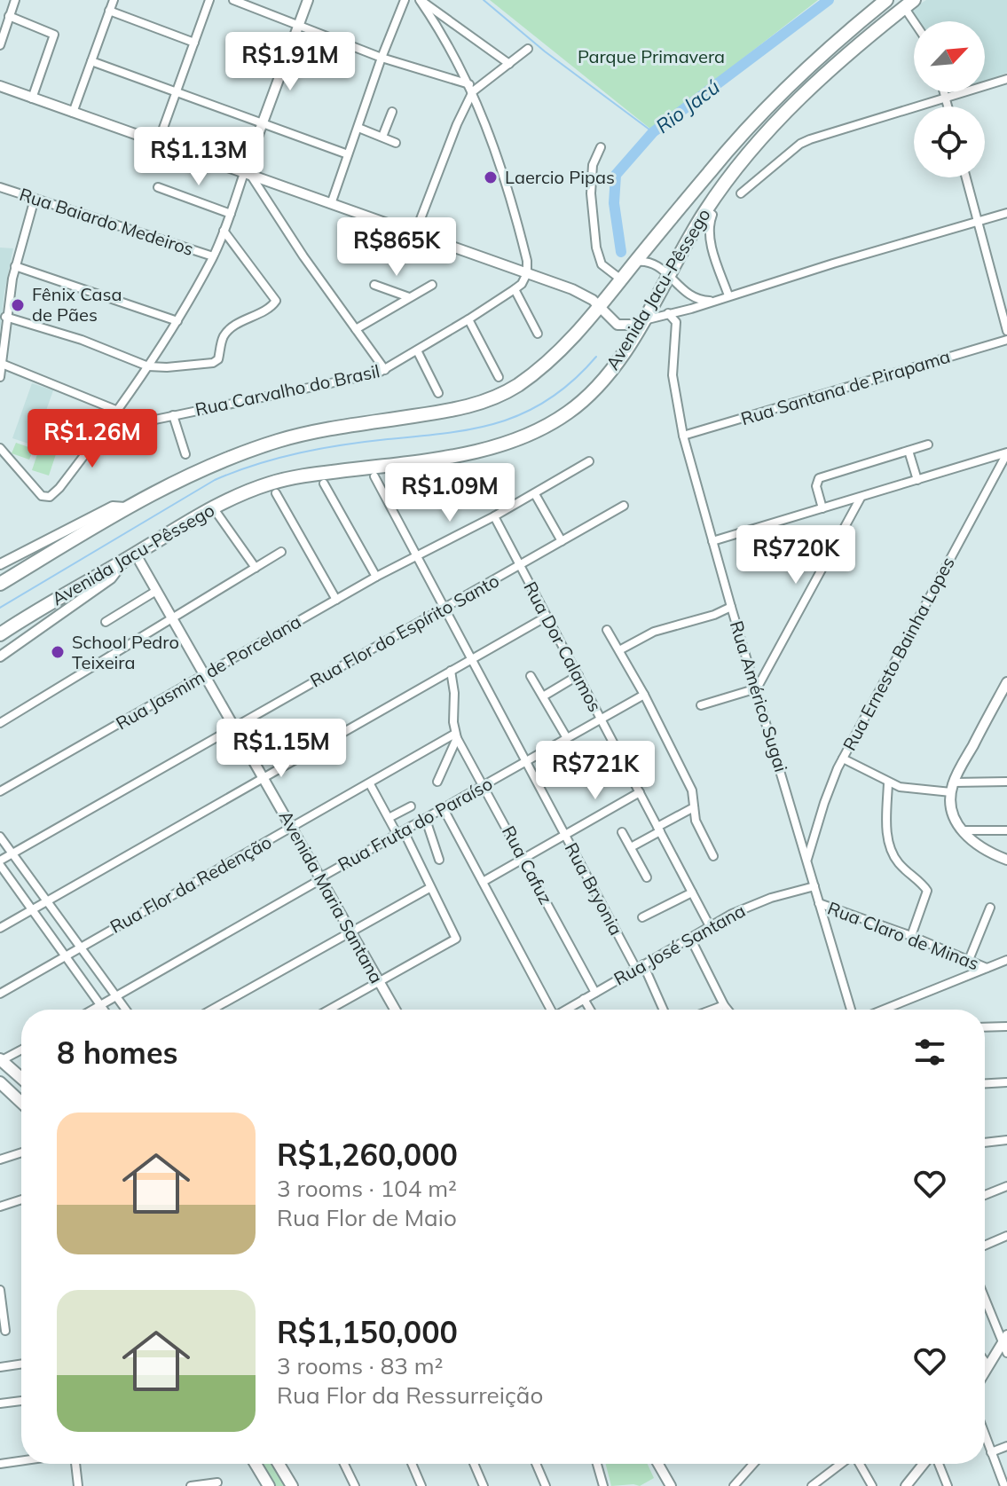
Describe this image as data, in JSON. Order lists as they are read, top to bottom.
{
  "streets": {
    "highway": ["Avenida Jacu-Pêssego"],
    "street": [
      "Rua Baiardo Medeiros",
      "Rua Santana de Pirapama",
      "Rua Carvalho do Brasil",
      "Rua Flor do Espírito Santo",
      "Rua Dor Calamos",
      "Rua Ernesto Bainha Lopes",
      "Rua Jasmim de Porcelana",
      "Rua Américo Sugai",
      "Rua Fruta do Paraíso",
      "Rua Cafuz",
      "Rua Flor da Redenção",
      "Rua Bryonia",
      "Avenida Maria Santana",
      "Rua Claro de Minas",
      "Rua José Santana"
    ]
  },
  "crossings": [
    ["Avenida Jacu-Pêssego", "Avenida Maria Santana"],
    ["Rua Santana de Pirapama", "Rua Américo Sugai"],
    ["Rua Flor do Espírito Santo", "Rua Dor Calamos"],
    ["Rua Flor do Espírito Santo", "Rua Bryonia"],
    ["Rua Flor do Espírito Santo", "Avenida Maria Santana"],
    ["Rua Dor Calamos", "Rua Jasmim de Porcelana"],
    ["Rua Dor Calamos", "Rua Fruta do Paraíso"],
    ["Rua Dor Calamos", "Rua José Santana"],
    ["Rua Ernesto Bainha Lopes", "Rua Américo Sugai"],
    ["Rua Jasmim de Porcelana", "Rua Bryonia"],
    ["Rua Jasmim de Porcelana", "Avenida Maria Santana"],
    ["Rua Américo Sugai", "Rua Claro de Minas"],
    ["Rua Américo Sugai", "Rua José Santana"],
    ["Rua Fruta do Paraíso", "Rua Cafuz"],
    ["Rua Fruta do Paraíso", "Rua Bryonia"],
    ["Rua Fruta do Paraíso", "Avenida Maria Santana"],
    ["Rua Cafuz", "Rua Flor da Redenção"],
    ["Rua Cafuz", "Rua José Santana"],
    ["Rua Flor da Redenção", "Avenida Maria Santana"],
    ["Rua Bryonia", "Rua José Santana"]
  ],
  "water": ["Rio Jacú"],
  "parks": ["Parque Primavera"],
  "places": ["Laercio Pipas", "Fênix Casa de Pães", "School Pedro Teixeira"],
  "north": "top right",
  "page": {
    "price": [
      "R$1.91M",
      "R$1.13M",
      "R$865K",
      "R$1.26M",
      "R$1.09M",
      "R$720K",
      "R$1.15M",
      "R$721K"
    ],
    "heading": "8 homes",
    "list": [
      {
        "name": "R$1,260,000",
        "note": "3 rooms · 104 m² · Rua Flor de Maio"
      },
      {
        "name": "R$1,150,000",
        "note": "3 rooms · 83 m² · Rua Flor da Ressurreição"
      }
    ]
  }
}
